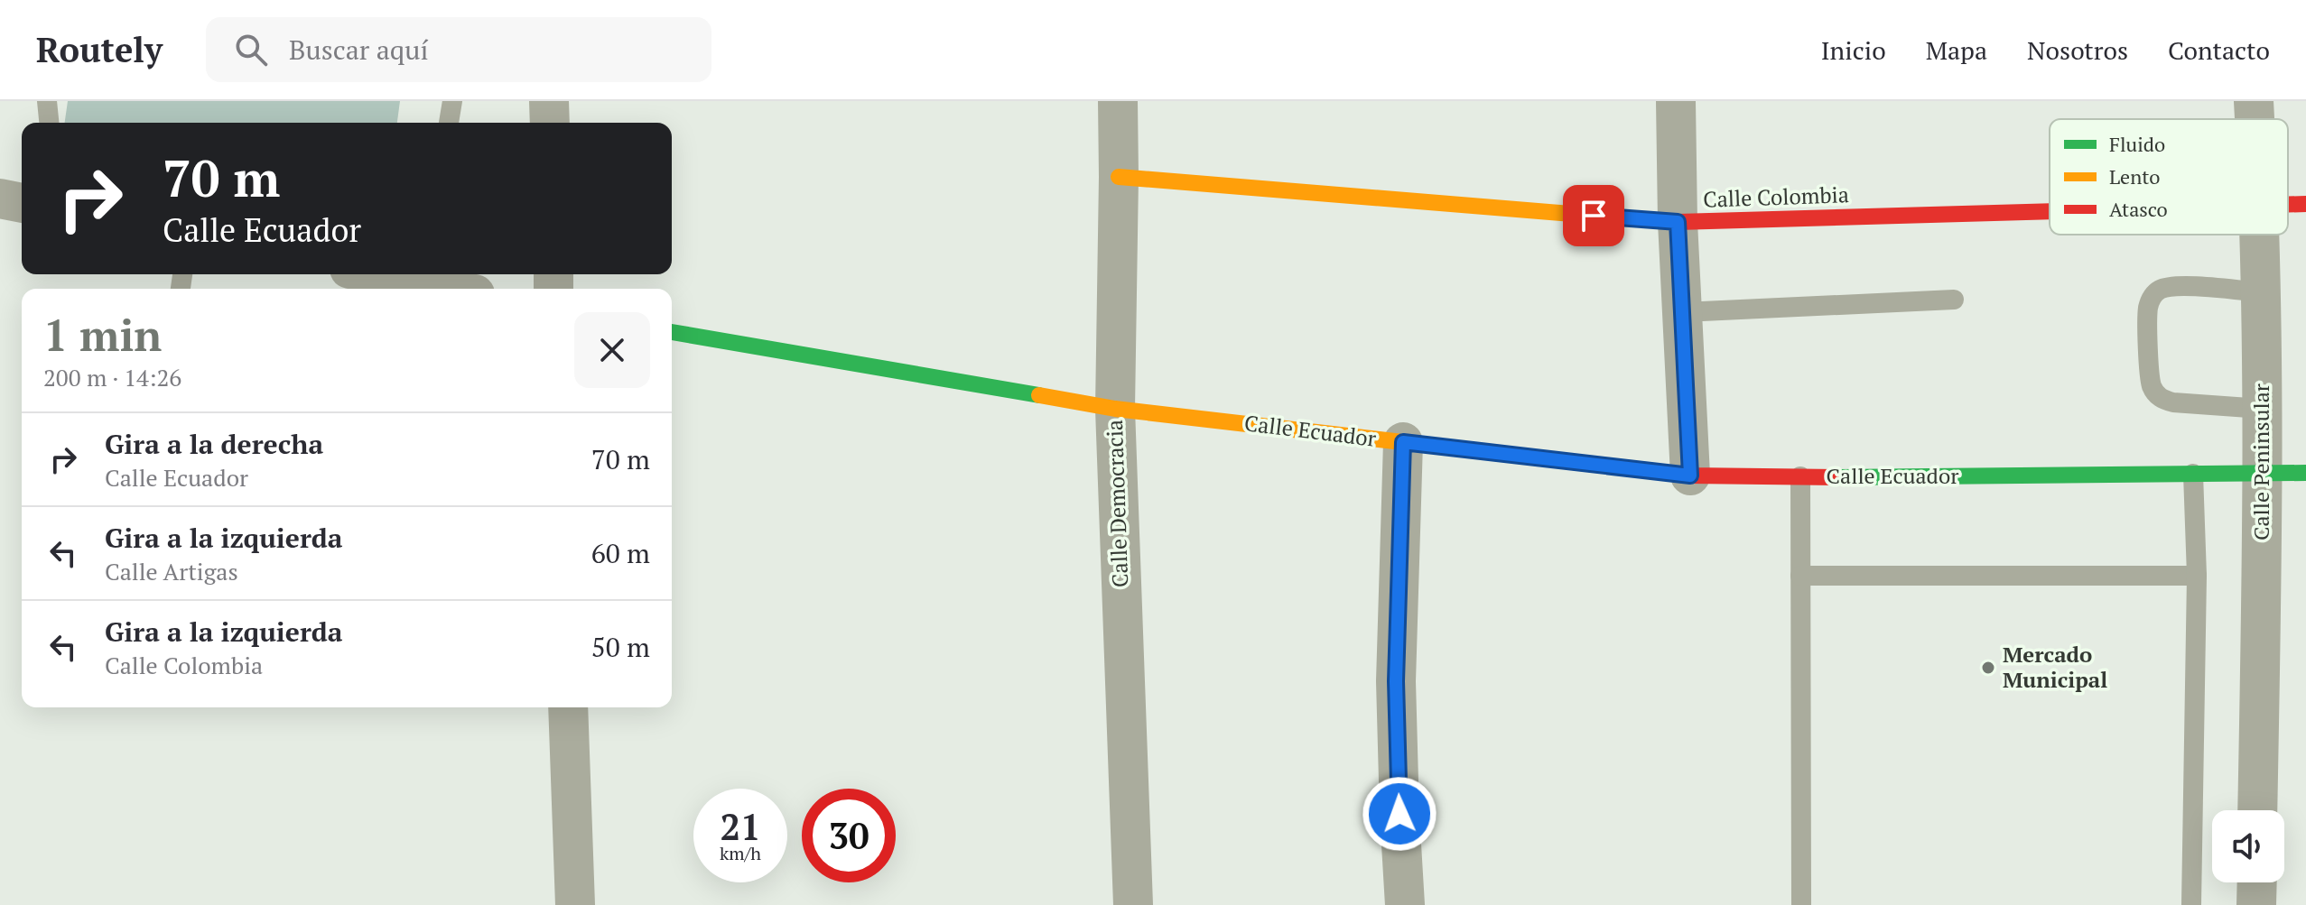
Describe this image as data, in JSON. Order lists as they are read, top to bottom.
{
  "streets": {
    "street": [
      "Calle Colombia",
      "Calle Ecuador",
      "Calle Peninsular",
      "Calle Democracia"
    ]
  },
  "crossings": [
    ["Calle Colombia", "Calle Democracia"],
    ["Calle Ecuador", "Calle Peninsular"],
    ["Calle Ecuador", "Calle Democracia"]
  ],
  "places": ["Mercado Municipal"],
  "legend": ["Fluido", "Lento", "Atasco"],
  "page": {
    "header": "Routely",
    "search": "Buscar aquí",
    "nav": [
      "Inicio",
      "Mapa",
      "Nosotros",
      "Contacto"
    ],
    "turn": ["70 m", "Calle Ecuador"],
    "heading": ["1 min", "200 m · 14:26"],
    "list": [
      {
        "name": "Gira a la derecha",
        "note": "Calle Ecuador",
        "value": "70 m"
      },
      {
        "name": "Gira a la izquierda",
        "note": "Calle Artigas",
        "value": "60 m"
      },
      {
        "name": "Gira a la izquierda",
        "note": "Calle Colombia",
        "value": "50 m"
      }
    ],
    "speed": "21 km/h",
    "limit": "30"
  }
}
